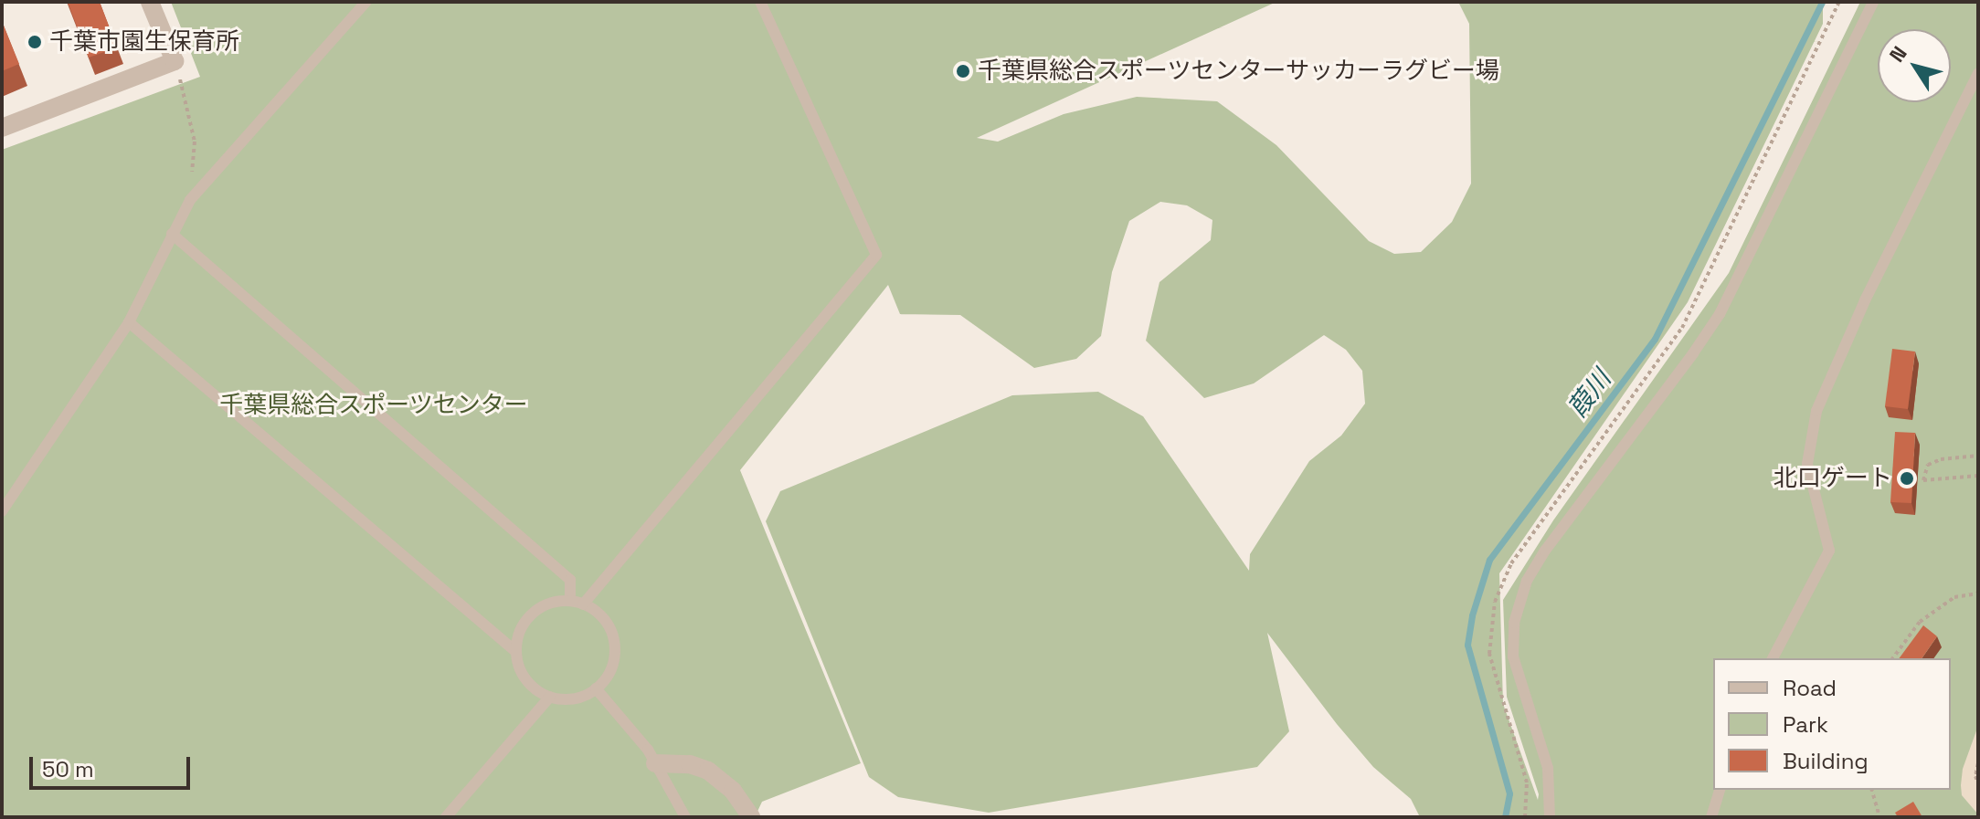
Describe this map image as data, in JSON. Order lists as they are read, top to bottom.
{
  "water": ["葭川"],
  "parks": ["千葉県総合スポーツセンター"],
  "places": ["千葉市園生保育所", "千葉県総合スポーツセンターサッカーラグビー場", "北口ゲート"],
  "legend": ["Road", "Park", "Building"],
  "scale_bar": "50 m",
  "north": "top left"
}
